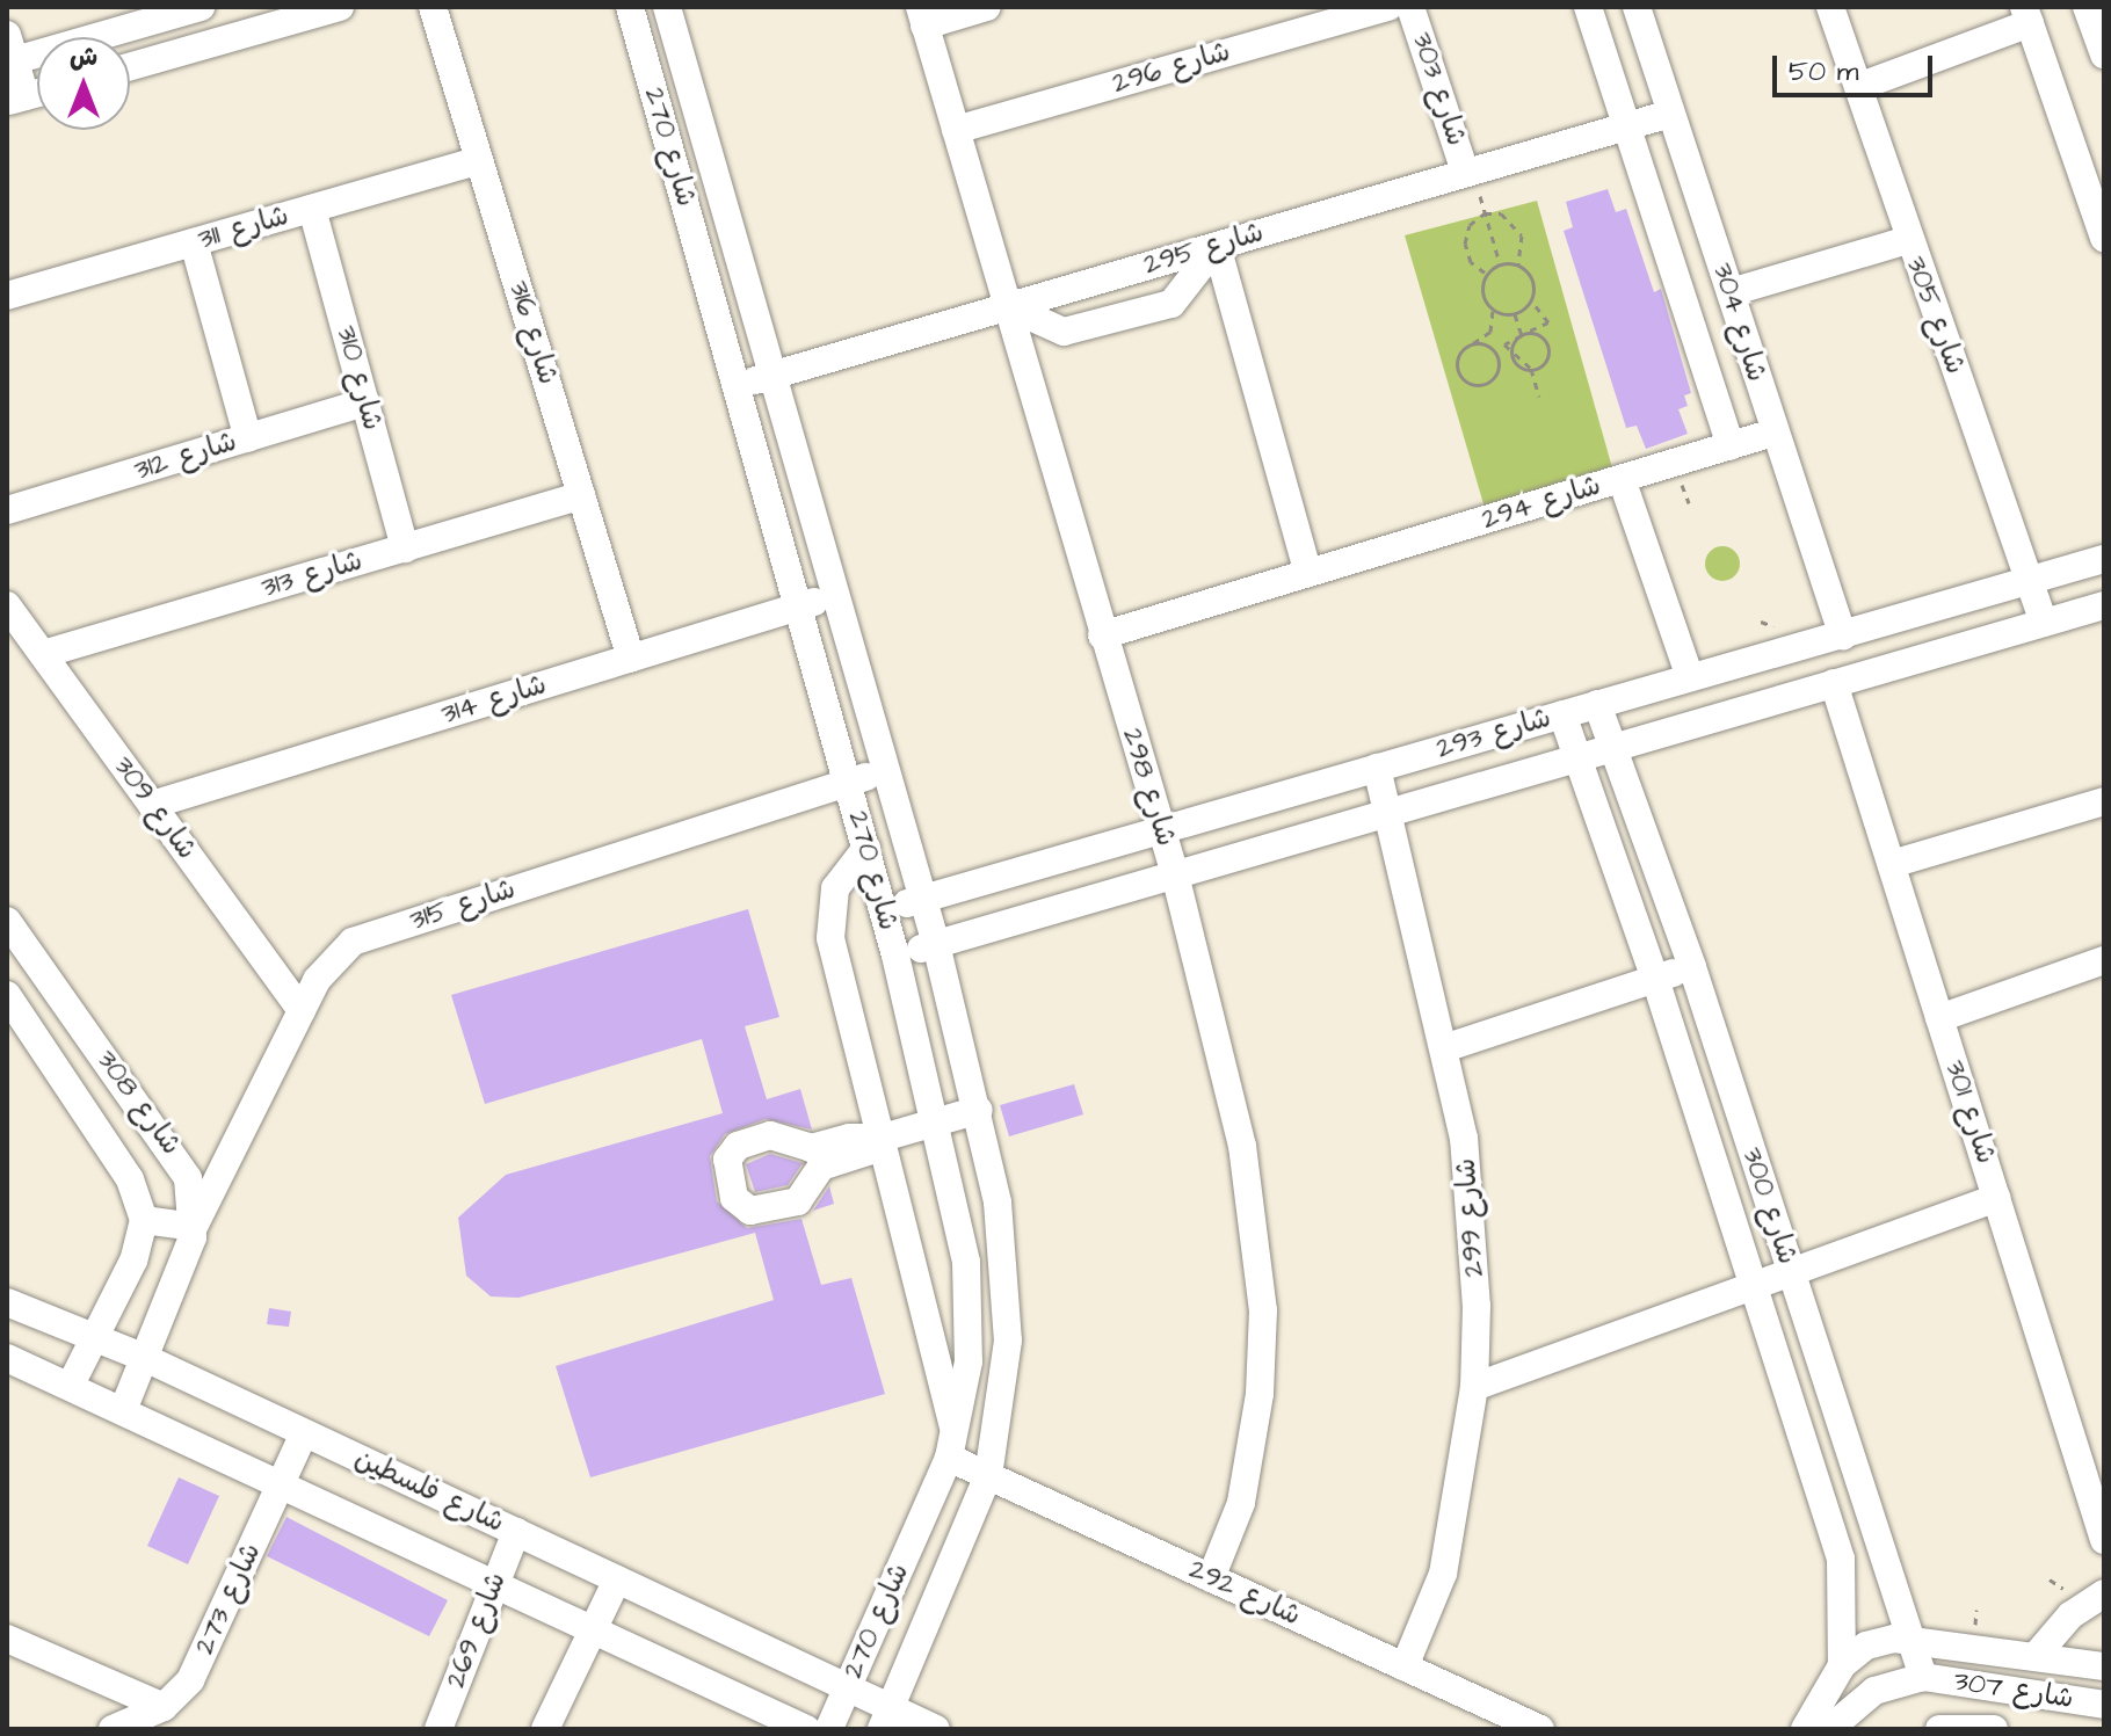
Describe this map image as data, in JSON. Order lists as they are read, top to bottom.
{
  "streets": {
    "street": [
      "شارع 296",
      "شارع 303",
      "شارع 270",
      "شارع 311",
      "شارع 295",
      "شارع 305",
      "شارع 304",
      "شارع 316",
      "شارع 310",
      "شارع 312",
      "شارع 294",
      "شارع 313",
      "شارع 314",
      "شارع 293",
      "شارع 298",
      "شارع 309",
      "شارع 315",
      "شارع 308",
      "شارع 301",
      "شارع 300",
      "شارع 299",
      "شارع فلسطين",
      "شارع 292",
      "شارع 273",
      "شارع 269",
      "شارع 307"
    ]
  },
  "crossings": [
    ["شارع 296", "شارع 298"],
    ["شارع 303", "شارع 295"],
    ["شارع 270", "شارع 295"],
    ["شارع 270", "شارع 314"],
    ["شارع 270", "شارع 293"],
    ["شارع 270", "شارع 315"],
    ["شارع 270", "شارع فلسطين"],
    ["شارع 270", "شارع 292"],
    ["شارع 311", "شارع 316"],
    ["شارع 311", "شارع 310"],
    ["شارع 295", "شارع 304"],
    ["شارع 295", "شارع 298"],
    ["شارع 305", "شارع 293"],
    ["شارع 304", "شارع 294"],
    ["شارع 304", "شارع 293"],
    ["شارع 316", "شارع 313"],
    ["شارع 316", "شارع 314"],
    ["شارع 310", "شارع 312"],
    ["شارع 310", "شارع 313"],
    ["شارع 294", "شارع 298"],
    ["شارع 313", "شارع 309"],
    ["شارع 314", "شارع 309"],
    ["شارع 293", "شارع 298"],
    ["شارع 293", "شارع 301"],
    ["شارع 293", "شارع 300"],
    ["شارع 293", "شارع 299"],
    ["شارع 298", "شارع 292"],
    ["شارع 309", "شارع 315"],
    ["شارع 315", "شارع 308"],
    ["شارع 308", "شارع فلسطين"],
    ["شارع 300", "شارع 307"],
    ["شارع 299", "شارع 292"],
    ["شارع فلسطين", "شارع 273"],
    ["شارع فلسطين", "شارع 269"]
  ],
  "scale_bar": "50 m",
  "north": "top"
}
